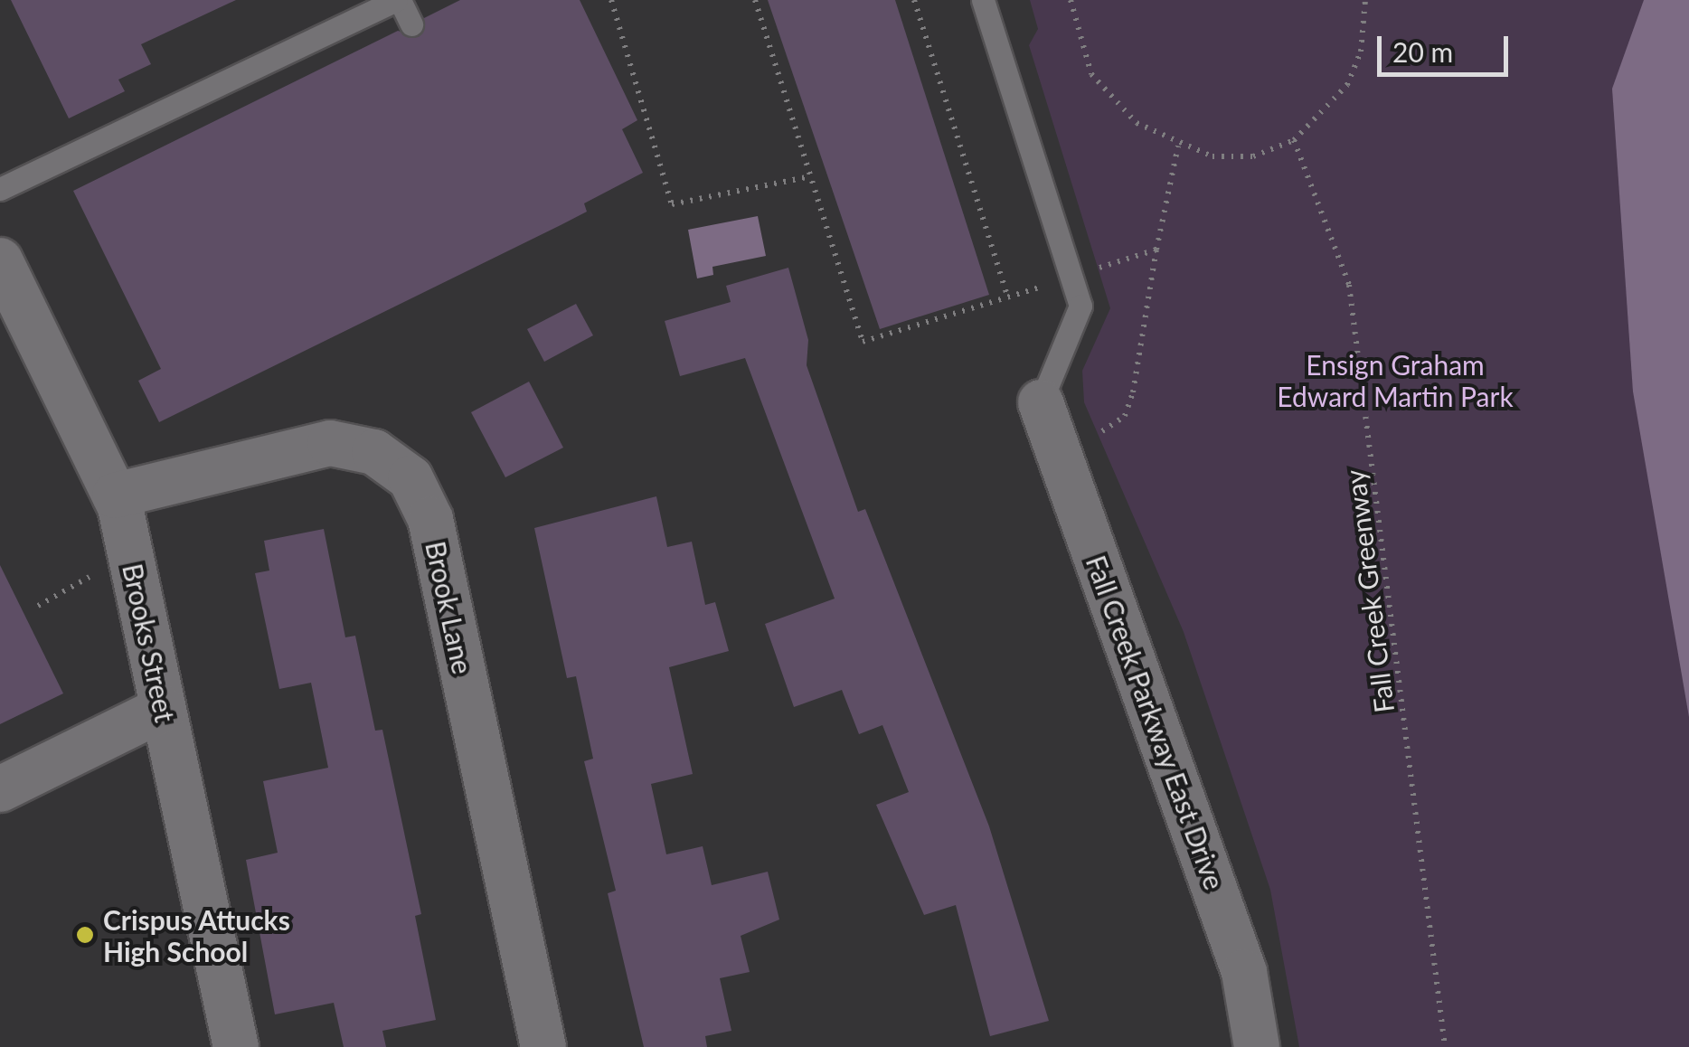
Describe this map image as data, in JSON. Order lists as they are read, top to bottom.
{
  "streets": {
    "street": ["Brook Lane", "Brooks Street", "Fall Creek Parkway East Drive"],
    "path": ["Fall Creek Greenway"]
  },
  "crossings": [
    ["Brook Lane", "Brooks Street"]
  ],
  "parks": ["Ensign Graham Edward Martin Park"],
  "places": ["Crispus Attucks High School"],
  "scale_bar": "20 m"
}
